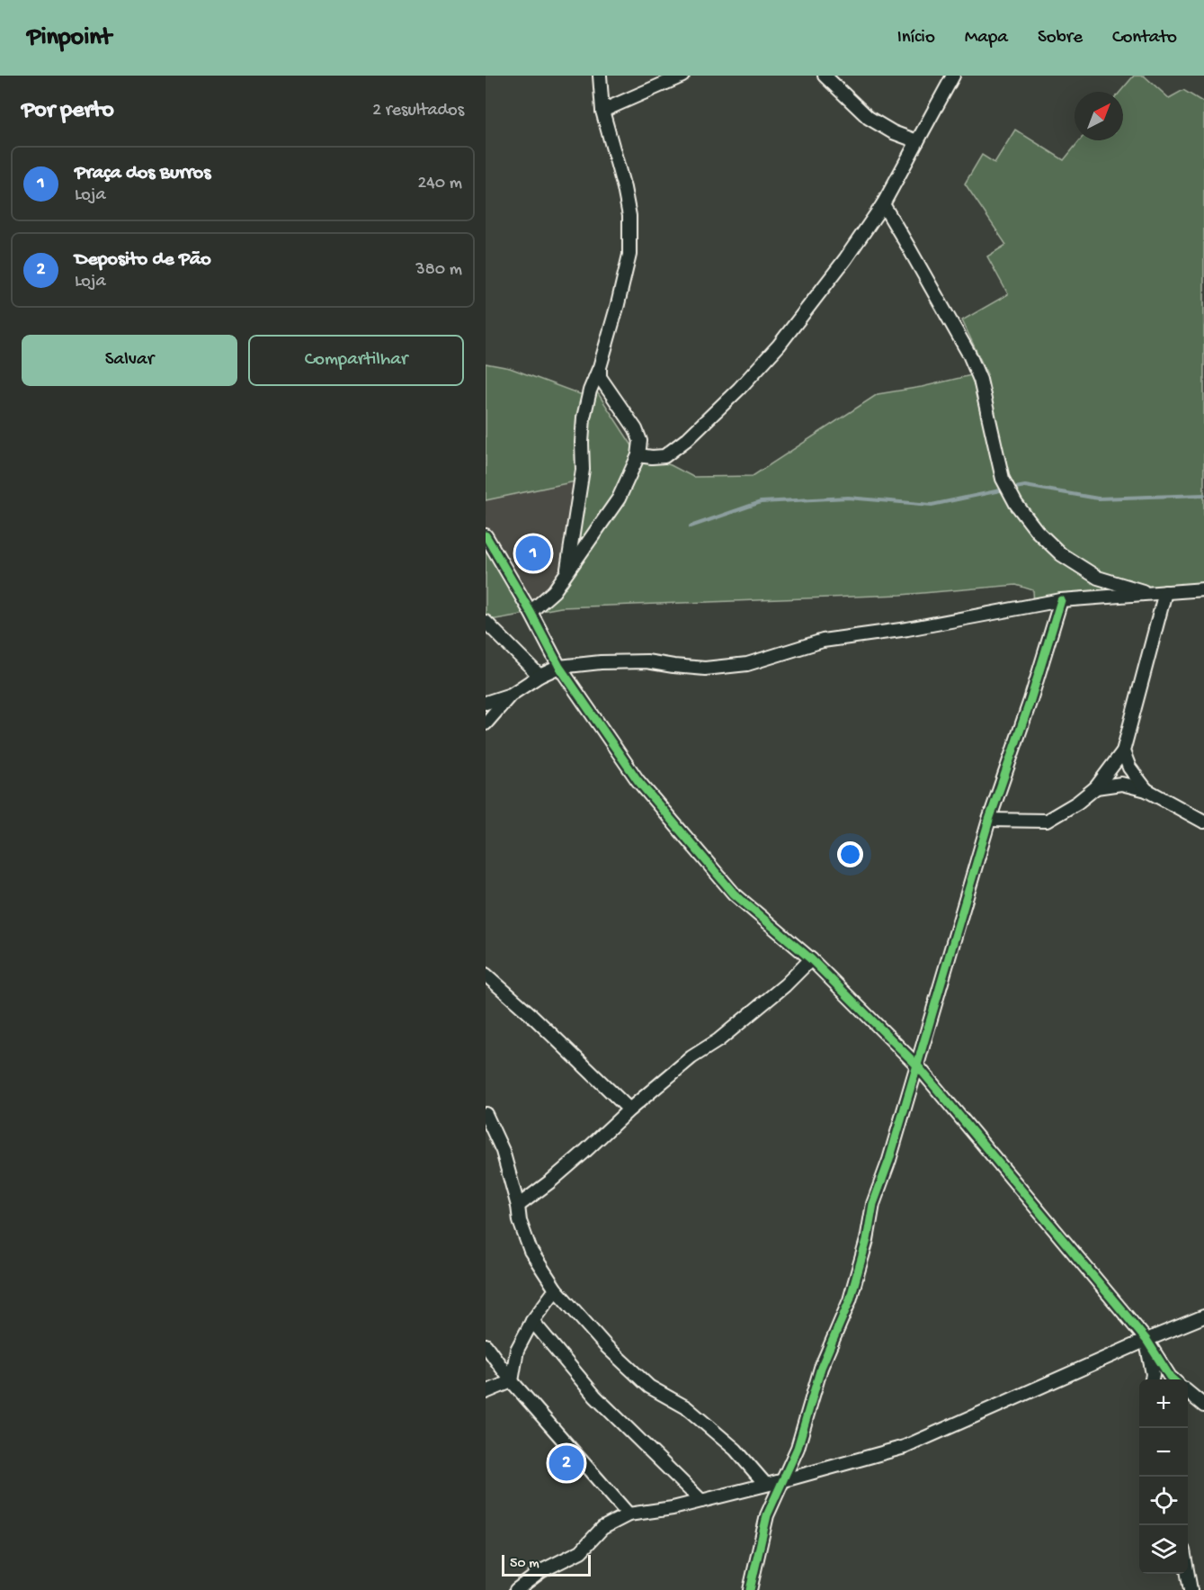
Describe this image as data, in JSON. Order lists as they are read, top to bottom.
{
  "scale_bar": "50 m",
  "north": "top right",
  "page": {
    "header": "Pinpoint",
    "nav": [
      "Início",
      "Mapa",
      "Sobre",
      "Contato"
    ],
    "heading": ["Por perto", "2 resultados"],
    "list": [
      {
        "mark": "1",
        "name": "Praça dos Burros",
        "note": "Loja",
        "value": "240 m"
      },
      {
        "mark": "2",
        "name": "Deposito de Pão",
        "note": "Loja",
        "value": "380 m"
      }
    ],
    "buttons": ["Salvar", "Compartilhar"],
    "pins": ["1", "2"],
    "map_buttons": ["+", "−"],
    "scale": "50 m"
  }
}
